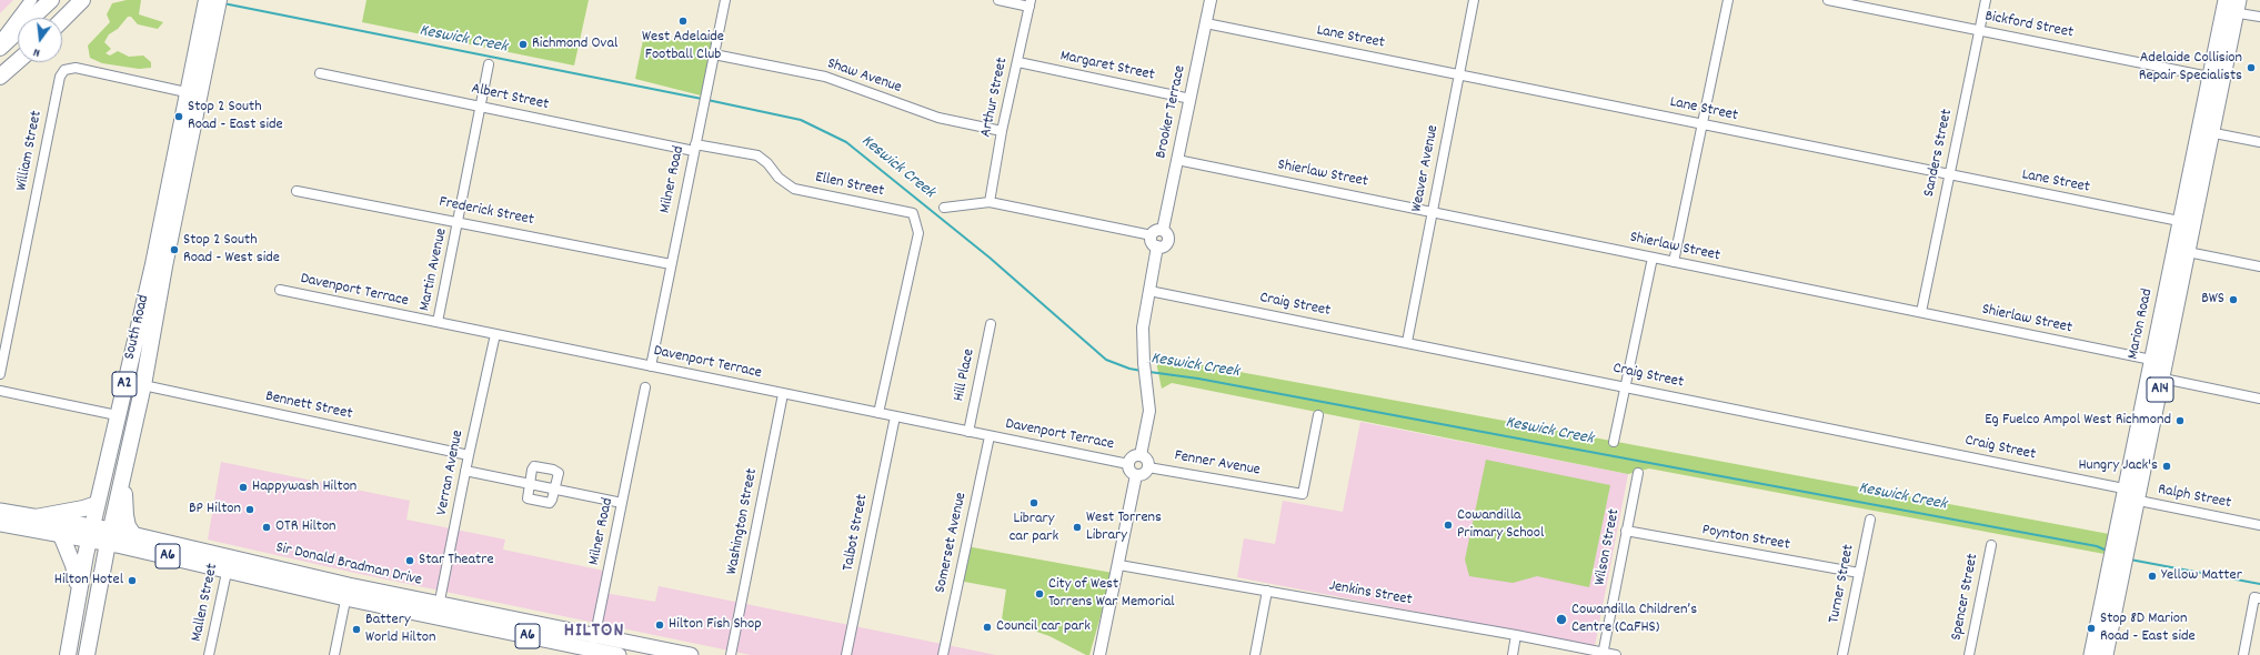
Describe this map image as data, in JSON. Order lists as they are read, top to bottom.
{
  "streets": {
    "highway": ["South Road", "A2"],
    "main road": [
      "Marion Road",
      "A14",
      "A6",
      "Sir Donald Bradman Drive"
    ],
    "street": [
      "Bickford Street",
      "Lane Street",
      "Margaret Street",
      "Shaw Avenue",
      "Albert Street",
      "Arthur Street",
      "Brooker Terrace",
      "William Street",
      "Sanders Street",
      "Weaver Avenue",
      "Shierlaw Street",
      "Milner Road",
      "Ellen Street",
      "Frederick Street",
      "Martin Avenue",
      "Davenport Terrace",
      "Craig Street",
      "Hill Place",
      "Bennett Street",
      "Fenner Avenue",
      "Verran Avenue",
      "Ralph Street",
      "Washington Street",
      "Talbot Street",
      "Poynton Street",
      "Somerset Avenue",
      "Wilson Street",
      "Turner Street",
      "Jenkins Street",
      "Spencer Street",
      "Mallen Street"
    ]
  },
  "crossings": [
    ["Bickford Street", "Sanders Street"],
    ["Bickford Street", "Marion Road"],
    ["Lane Street", "Brooker Terrace"],
    ["Lane Street", "Sanders Street"],
    ["Lane Street", "Weaver Avenue"],
    ["Lane Street", "Marion Road"],
    ["Margaret Street", "Arthur Street"],
    ["Margaret Street", "Brooker Terrace"],
    ["Shaw Avenue", "Arthur Street"],
    ["Shaw Avenue", "Milner Road"],
    ["Albert Street", "Milner Road"],
    ["Albert Street", "Ellen Street"],
    ["Albert Street", "Martin Avenue"],
    ["Brooker Terrace", "Shierlaw Street"],
    ["William Street", "South Road"],
    ["Sanders Street", "Shierlaw Street"],
    ["Weaver Avenue", "Shierlaw Street"],
    ["Weaver Avenue", "Craig Street"],
    ["Shierlaw Street", "Marion Road"],
    ["Milner Road", "Ellen Street"],
    ["Milner Road", "Frederick Street"],
    ["Milner Road", "Davenport Terrace"],
    ["Milner Road", "Sir Donald Bradman Drive"],
    ["Ellen Street", "Davenport Terrace"],
    ["Frederick Street", "Martin Avenue"],
    ["Martin Avenue", "Davenport Terrace"],
    ["Davenport Terrace", "Hill Place"],
    ["Davenport Terrace", "Fenner Avenue"],
    ["Davenport Terrace", "Verran Avenue"],
    ["Davenport Terrace", "Washington Street"],
    ["Davenport Terrace", "Talbot Street"],
    ["Davenport Terrace", "Somerset Avenue"],
    ["Craig Street", "Marion Road"],
    ["Craig Street", "Ralph Street"],
    ["Marion Road", "Ralph Street"],
    ["South Road", "Bennett Street"],
    ["South Road", "Sir Donald Bradman Drive"],
    ["Bennett Street", "Verran Avenue"],
    ["Verran Avenue", "Sir Donald Bradman Drive"],
    ["Poynton Street", "Wilson Street"],
    ["Poynton Street", "Turner Street"],
    ["Wilson Street", "Jenkins Street"],
    ["Sir Donald Bradman Drive", "Mallen Street"]
  ],
  "districts": ["HILTON"],
  "water": ["Keswick Creek"],
  "places": [
    "West Adelaide Football Club",
    "Richmond Oval",
    "Adelaide Collision Repair Specialists",
    "Stop 2 South Road - East side",
    "Stop 2 South Road - West side",
    "BWS",
    "Eg Fuelco Ampol West Richmond",
    "Hungry Jack's",
    "Happywash Hilton",
    "Library car park",
    "BP Hilton",
    "Cowandilla Primary School",
    "OTR Hilton",
    "West Torrens Library",
    "Star Theatre",
    "Yellow Matter",
    "Hilton Hotel",
    "City of West Torrens War Memorial",
    "Cowandilla Children’s Centre (CaFHS)",
    "Hilton Fish Shop",
    "Council car park",
    "Stop 8D Marion Road - East side",
    "Battery World Hilton"
  ],
  "north": "bottom"
}
